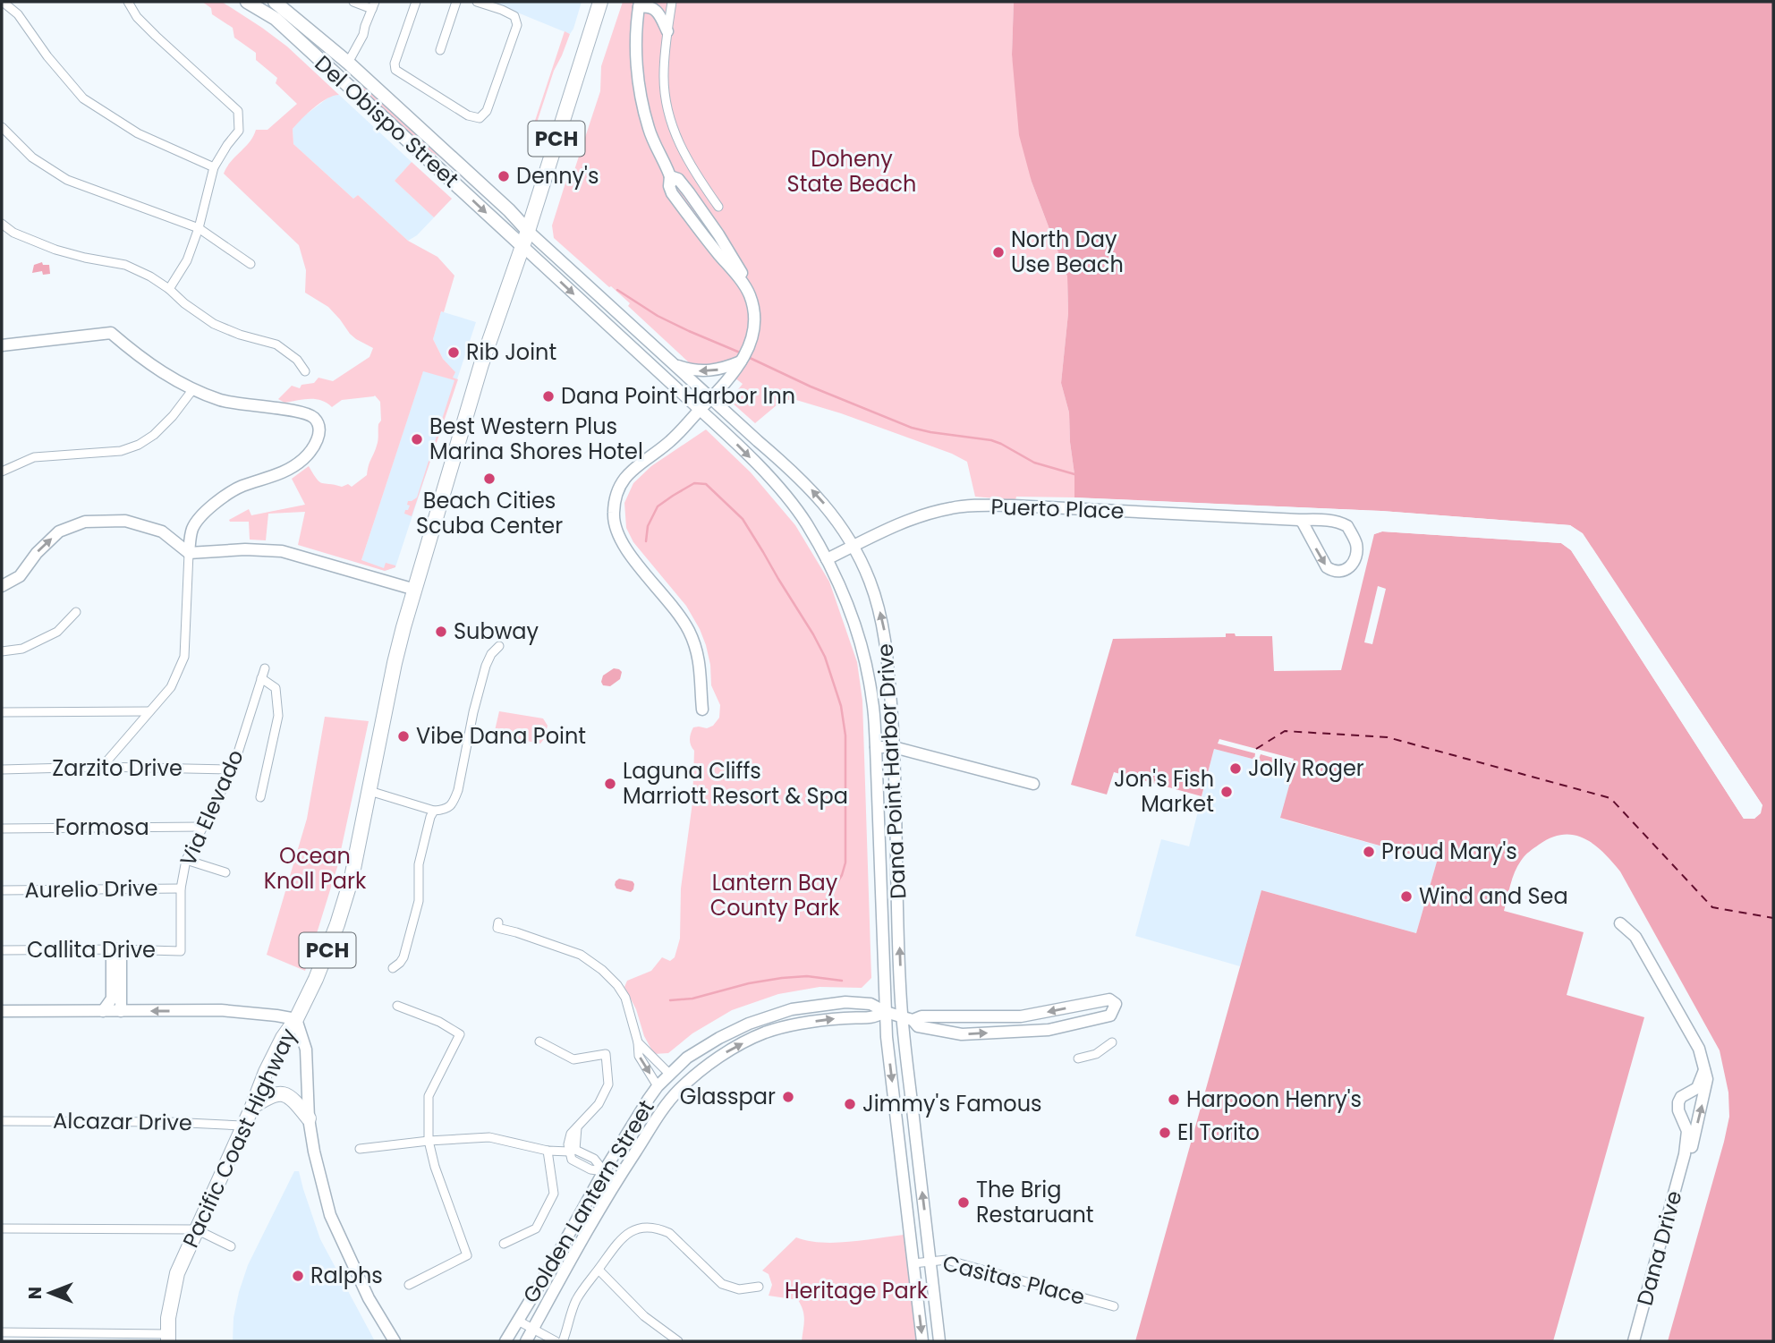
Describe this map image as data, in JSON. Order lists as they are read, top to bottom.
{
  "streets": {
    "highway": ["PCH", "Pacific Coast Highway"],
    "main road": ["Del Obispo Street"],
    "street": [
      "Puerto Place",
      "Zarzito Drive",
      "Dana Point Harbor Drive",
      "Via Elevado",
      "Formosa",
      "Aurelio Drive",
      "Callita Drive",
      "Alcazar Drive",
      "Golden Lantern Street",
      "Dana Drive",
      "Casitas Place"
    ]
  },
  "crossings": [
    ["Del Obispo Street", "Dana Point Harbor Drive"],
    ["Del Obispo Street", "Pacific Coast Highway"],
    ["Puerto Place", "Dana Point Harbor Drive"],
    ["Zarzito Drive", "Via Elevado"],
    ["Dana Point Harbor Drive", "Pacific Coast Highway"],
    ["Dana Point Harbor Drive", "Golden Lantern Street"],
    ["Dana Point Harbor Drive", "Casitas Place"],
    ["Via Elevado", "Formosa"],
    ["Via Elevado", "Aurelio Drive"],
    ["Via Elevado", "Callita Drive"],
    ["Alcazar Drive", "Pacific Coast Highway"]
  ],
  "parks": [
    "Doheny State Beach",
    "Ocean Knoll Park",
    "Lantern Bay County Park",
    "Heritage Park"
  ],
  "places": [
    "Denny's",
    "North Day Use Beach",
    "Rib Joint",
    "Dana Point Harbor Inn",
    "Best Western Plus Marina Shores Hotel",
    "Beach Cities Scuba Center",
    "Subway",
    "Vibe Dana Point",
    "Jolly Roger",
    "Laguna Cliffs Marriott Resort & Spa",
    "Jon's Fish Market",
    "Proud Mary's",
    "Wind and Sea",
    "Glasspar",
    "Harpoon Henry's",
    "Jimmy's Famous",
    "El Torito",
    "The Brig Restaruant",
    "Ralphs"
  ],
  "north": "left"
}
